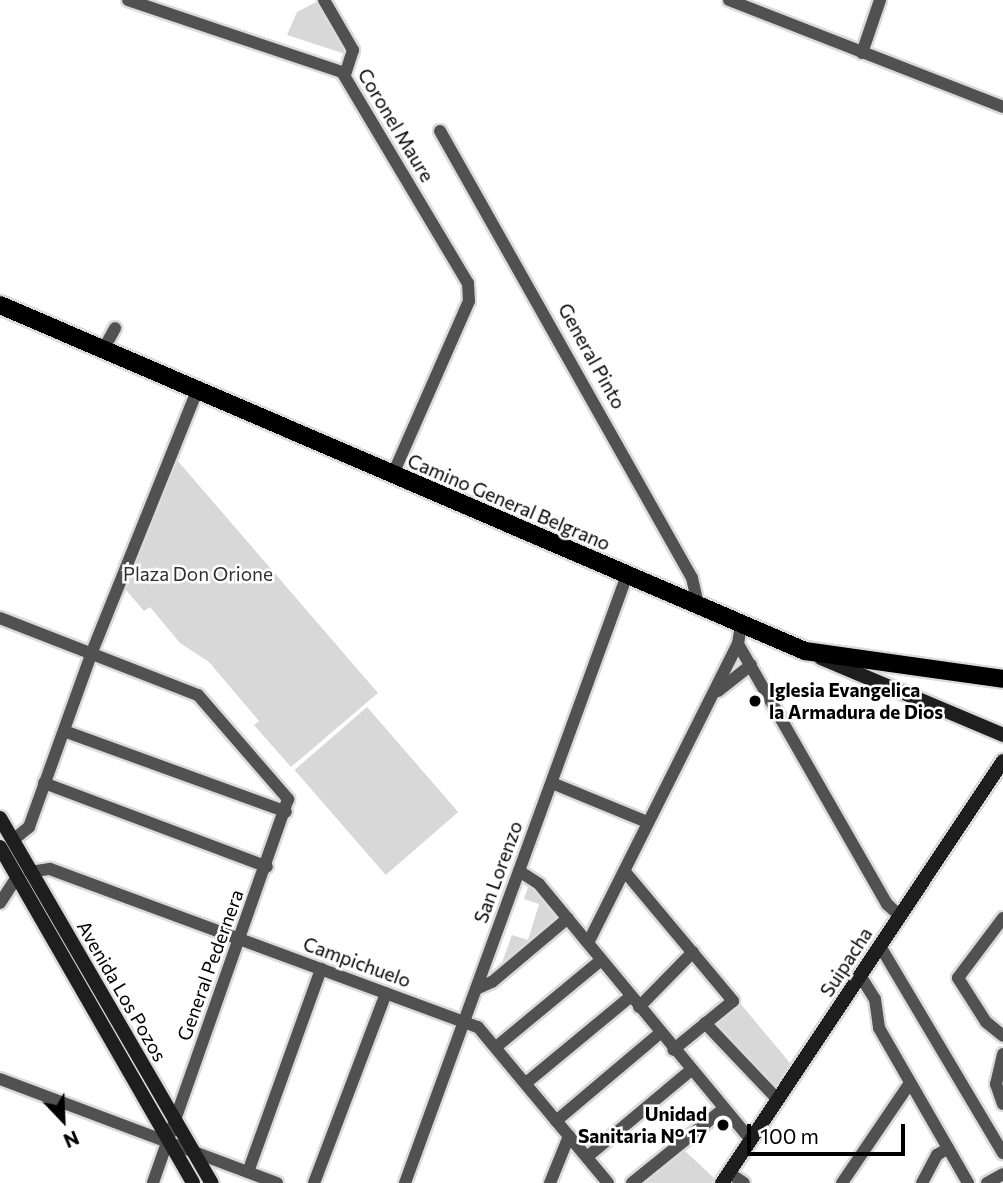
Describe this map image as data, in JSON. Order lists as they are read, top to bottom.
{
  "streets": {
    "main road": ["Camino General Belgrano"],
    "street": [
      "Coronel Maure",
      "General Pinto",
      "San Lorenzo",
      "Campichuelo",
      "Suipacha",
      "General Pedernera",
      "Avenida Los Pozos"
    ]
  },
  "crossings": [
    ["Coronel Maure", "Camino General Belgrano"],
    ["General Pinto", "Camino General Belgrano"],
    ["Camino General Belgrano", "San Lorenzo"],
    ["San Lorenzo", "Campichuelo"],
    ["Campichuelo", "General Pedernera"],
    ["Campichuelo", "Avenida Los Pozos"],
    ["General Pedernera", "Avenida Los Pozos"]
  ],
  "parks": ["Plaza Don Orione"],
  "places": ["Iglesia Evangelica la Armadura de Dios", "Unidad Sanitaria N° 17"],
  "scale_bar": "100 m",
  "north": "bottom right"
}
